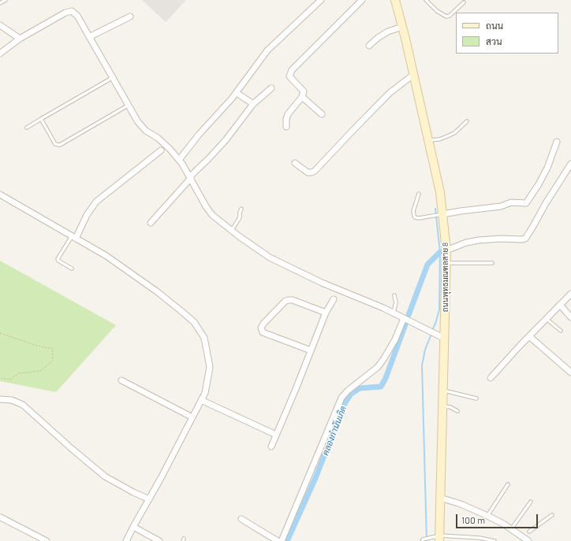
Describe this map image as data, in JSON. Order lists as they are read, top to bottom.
{
  "streets": {
    "street": ["ถนนพุทธมณฑลสาย 8"]
  },
  "water": ["คลองกำนันเกิด"],
  "legend": ["ถนน", "สวน"],
  "scale_bar": "100 m"
}
